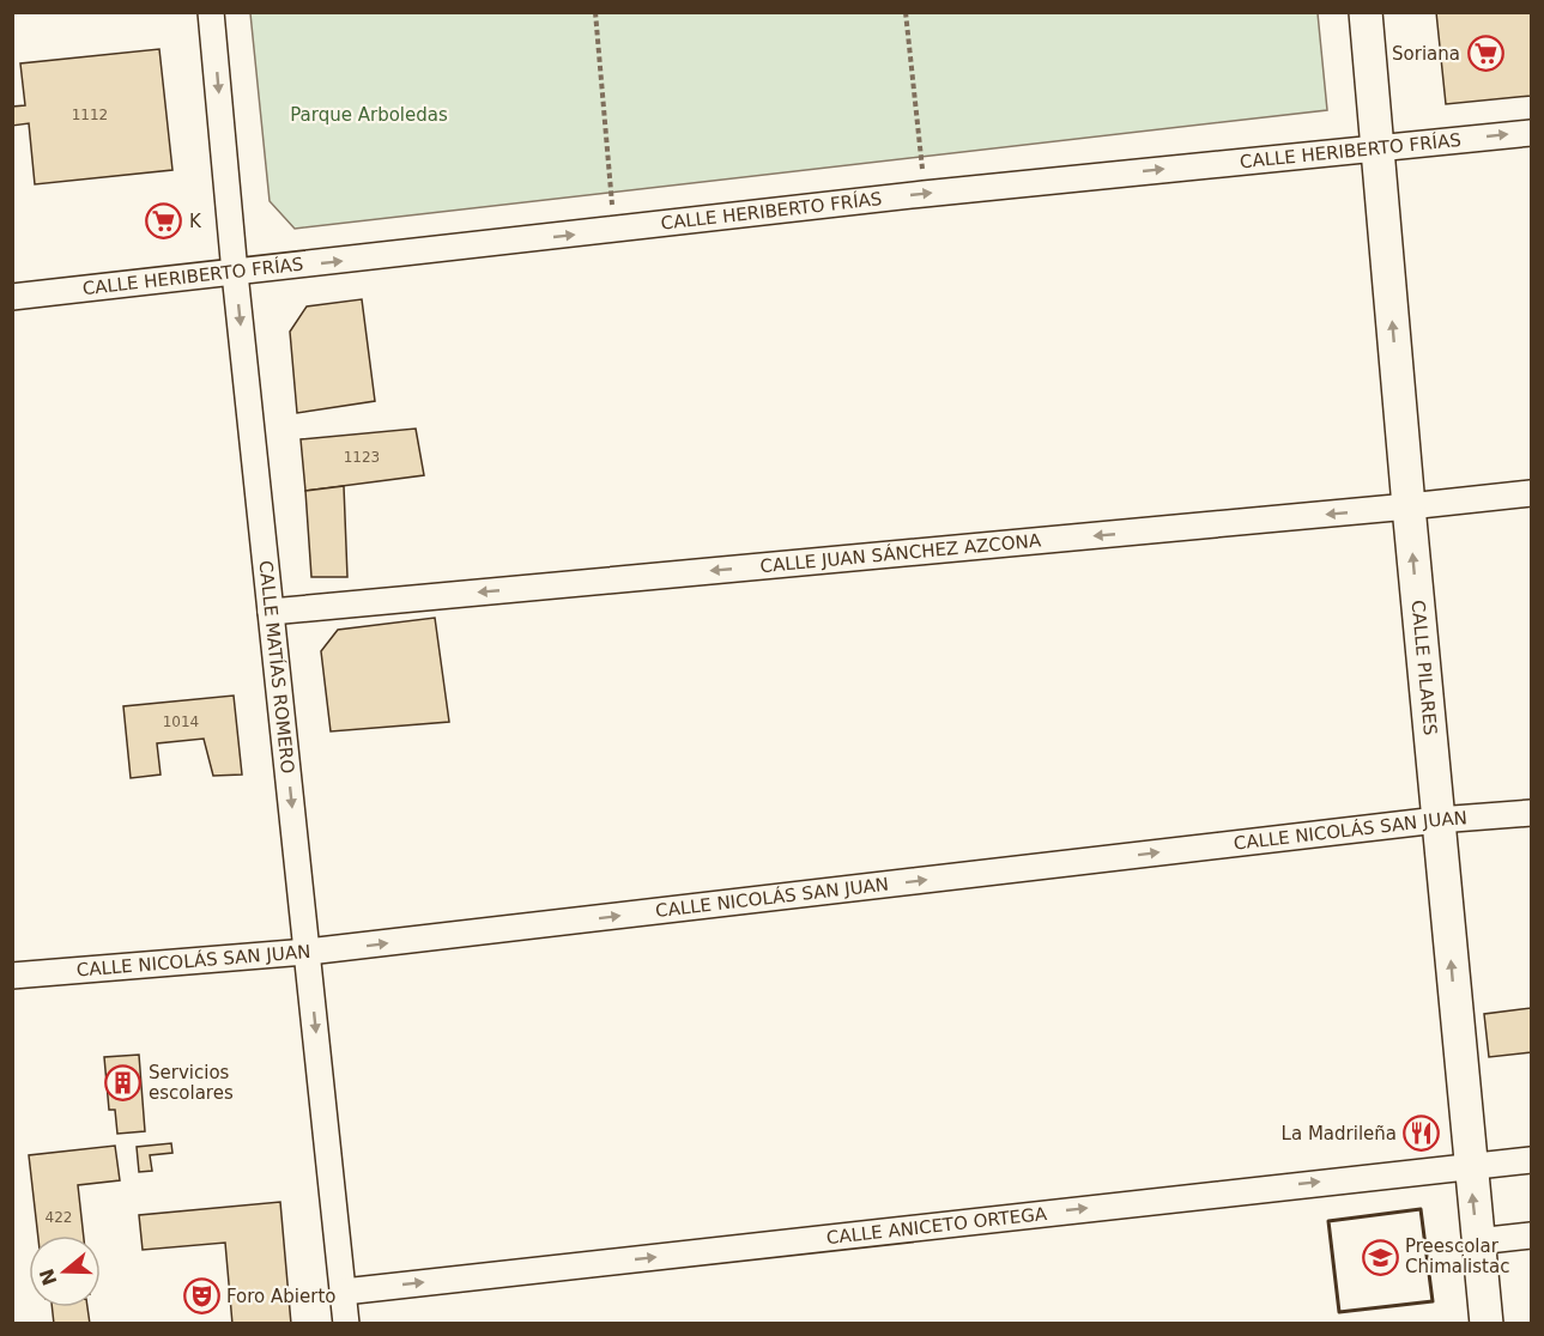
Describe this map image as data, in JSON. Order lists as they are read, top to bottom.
{
  "streets": {
    "street": [
      "CALLE HERIBERTO FRÍAS",
      "CALLE JUAN SÁNCHEZ AZCONA",
      "CALLE MATÍAS ROMERO",
      "CALLE PILARES",
      "CALLE NICOLÁS SAN JUAN",
      "CALLE ANICETO ORTEGA"
    ]
  },
  "crossings": [
    ["CALLE HERIBERTO FRÍAS", "CALLE MATÍAS ROMERO"],
    ["CALLE HERIBERTO FRÍAS", "CALLE PILARES"],
    ["CALLE JUAN SÁNCHEZ AZCONA", "CALLE MATÍAS ROMERO"],
    ["CALLE JUAN SÁNCHEZ AZCONA", "CALLE PILARES"],
    ["CALLE MATÍAS ROMERO", "CALLE NICOLÁS SAN JUAN"],
    ["CALLE MATÍAS ROMERO", "CALLE ANICETO ORTEGA"],
    ["CALLE PILARES", "CALLE NICOLÁS SAN JUAN"],
    ["CALLE PILARES", "CALLE ANICETO ORTEGA"]
  ],
  "one_way": [
    "CALLE HERIBERTO FRÍAS",
    "CALLE JUAN SÁNCHEZ AZCONA",
    "CALLE MATÍAS ROMERO",
    "CALLE PILARES",
    "CALLE NICOLÁS SAN JUAN",
    "CALLE ANICETO ORTEGA"
  ],
  "parks": ["Parque Arboledas"],
  "places": {
    "supermarket": ["Soriana", "K"],
    "building": ["Servicios escolares"],
    "restaurant": ["La Madrileña"],
    "school or university": ["Preescolar Chimalistac"],
    "theatre": ["Foro Abierto"]
  },
  "house_numbers": [
    "1112",
    "1123",
    "1014",
    "422"
  ],
  "north": "left"
}
